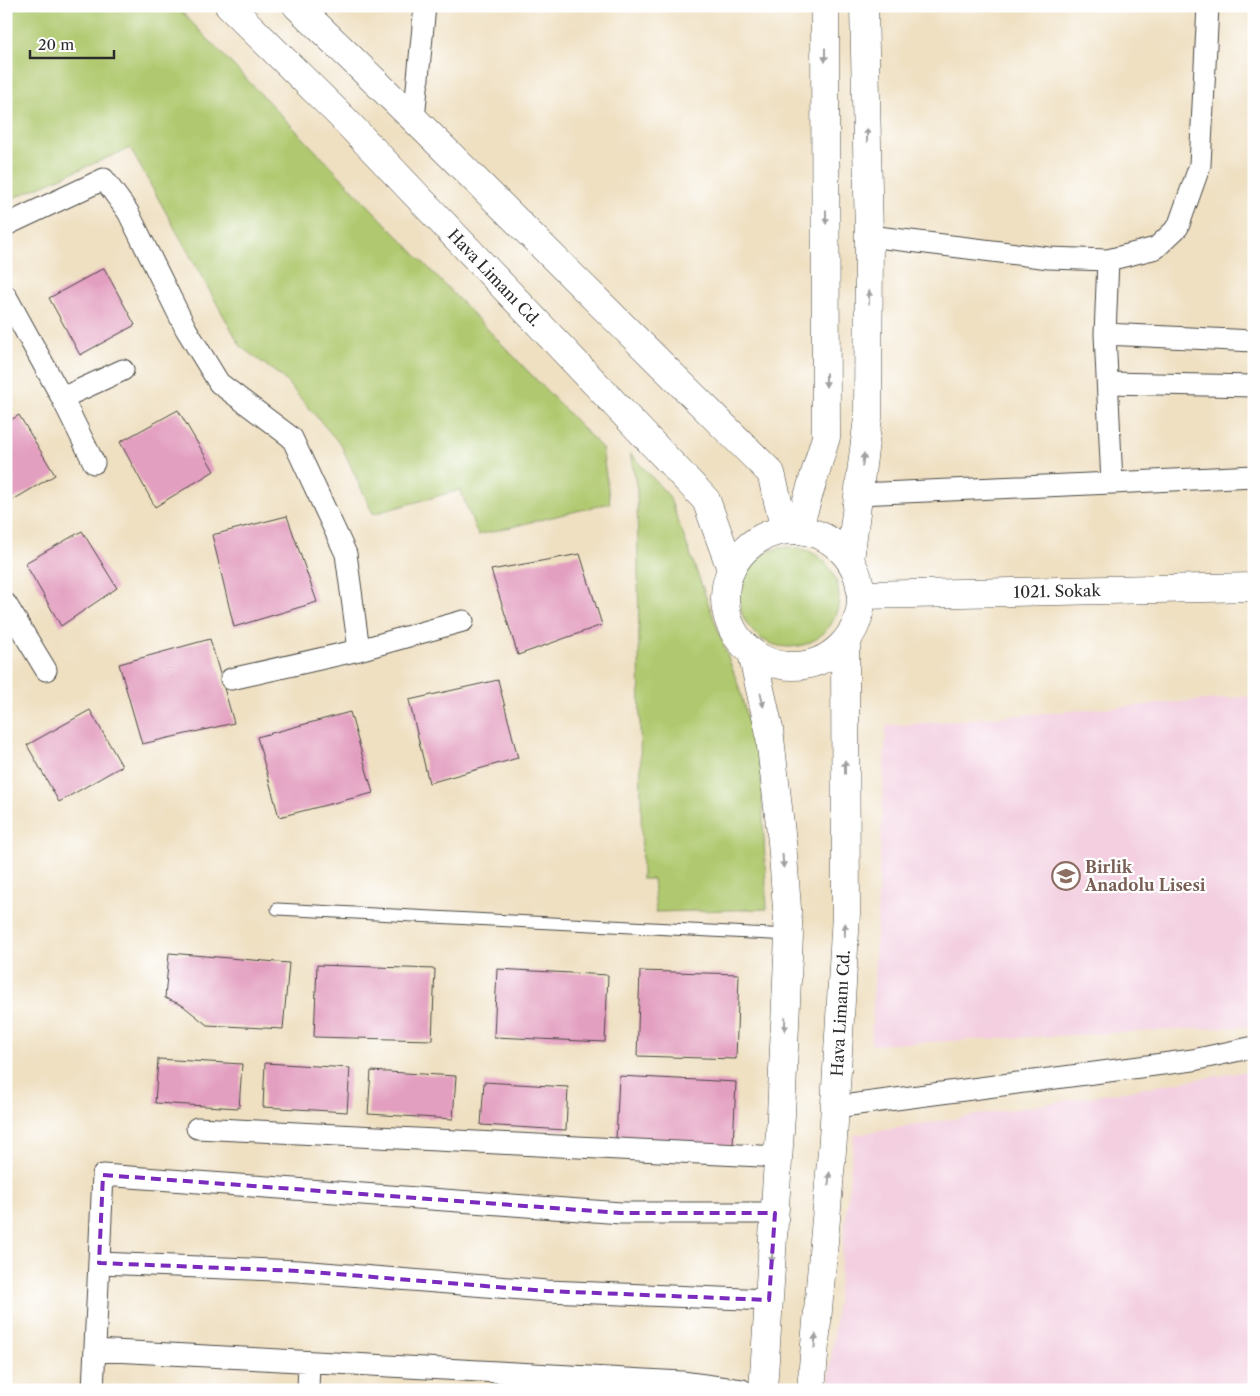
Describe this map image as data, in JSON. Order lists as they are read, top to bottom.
{
  "streets": {
    "main road": ["Hava Limanı Cd.", "1021. Sokak"]
  },
  "crossings": [
    ["Hava Limanı Cd.", "1021. Sokak"]
  ],
  "places": {
    "school or university": ["Birlik Anadolu Lisesi"]
  },
  "scale_bar": "20 m"
}
